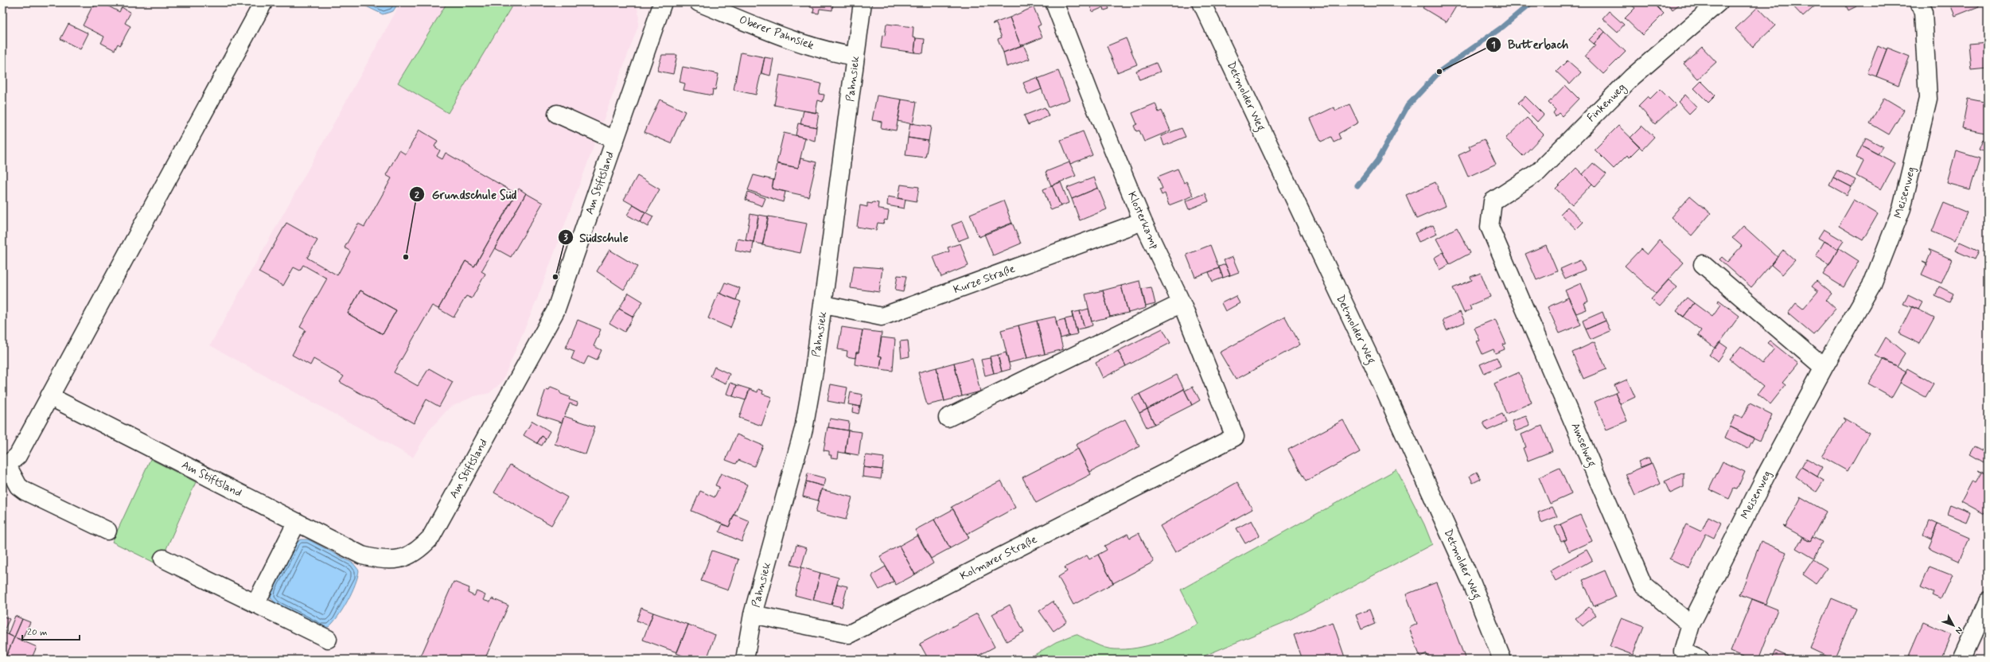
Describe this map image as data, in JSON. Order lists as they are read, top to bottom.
{
  "streets": {
    "street": [
      "Oberer Pahnsiek",
      "Pahnsiek",
      "Detmolder Weg",
      "Finkenweg",
      "Am Stiftsland",
      "Meisenweg",
      "Klosterkamp",
      "Kurze Straße",
      "Amselweg",
      "Kolmarer Straße"
    ]
  },
  "crossings": [
    ["Oberer Pahnsiek", "Pahnsiek"],
    ["Pahnsiek", "Kurze Straße"],
    ["Pahnsiek", "Kolmarer Straße"],
    ["Finkenweg", "Amselweg"],
    ["Meisenweg", "Amselweg"],
    ["Klosterkamp", "Kurze Straße"],
    ["Klosterkamp", "Kolmarer Straße"]
  ],
  "places": ["Butterbach", "Grundschule Süd", "Südschule"],
  "scale_bar": "20 m",
  "north": "bottom right"
}
